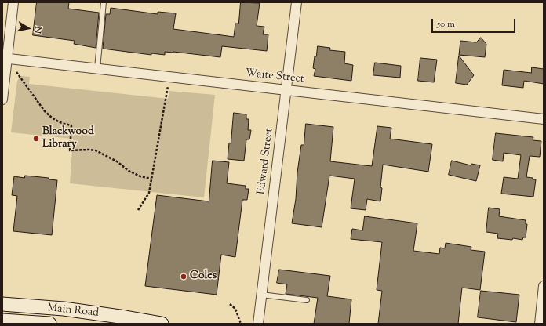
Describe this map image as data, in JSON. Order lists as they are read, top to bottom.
{
  "streets": {
    "main road": ["Main Road"],
    "street": ["Waite Street", "Edward Street"]
  },
  "crossings": [
    ["Waite Street", "Edward Street"]
  ],
  "places": ["Blackwood Library", "Coles"],
  "scale_bar": "50 m",
  "north": "right"
}
